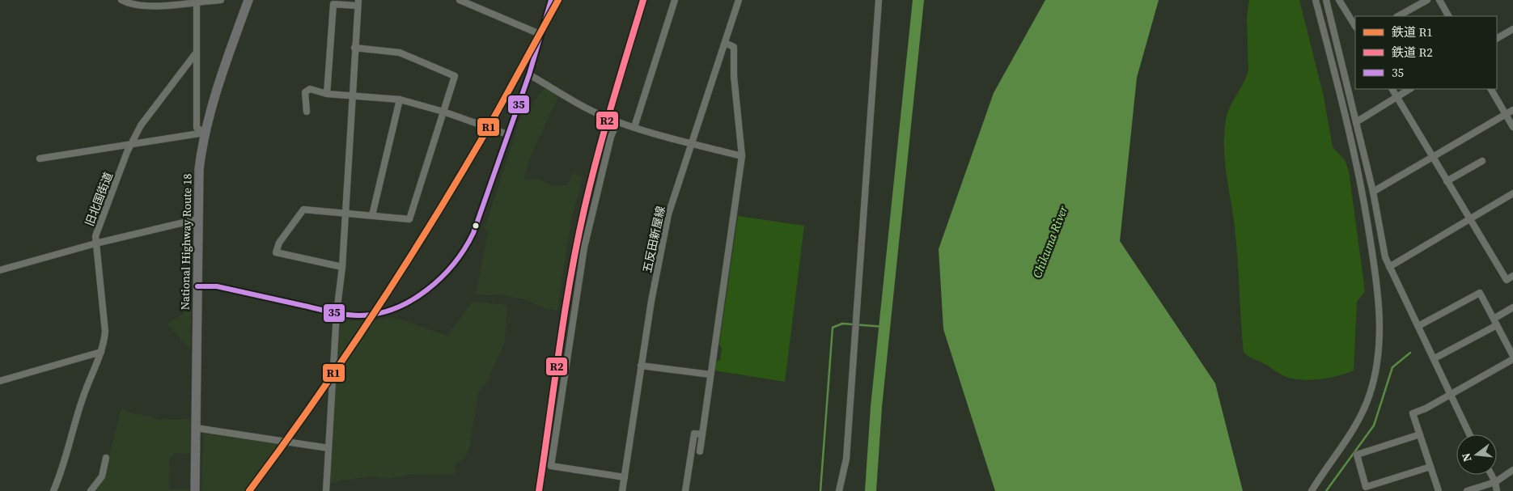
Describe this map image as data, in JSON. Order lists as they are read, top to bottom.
{
  "streets": {
    "highway": ["National Highway Route 18"],
    "street": ["旧北国街道", "五反田新屋線"]
  },
  "water": ["Chikuma River"],
  "lines": ["rail line R1", "rail line R2", "transit line 35"],
  "legend": ["鉄道 R1", "鉄道 R2", "35"],
  "north": "left"
}
